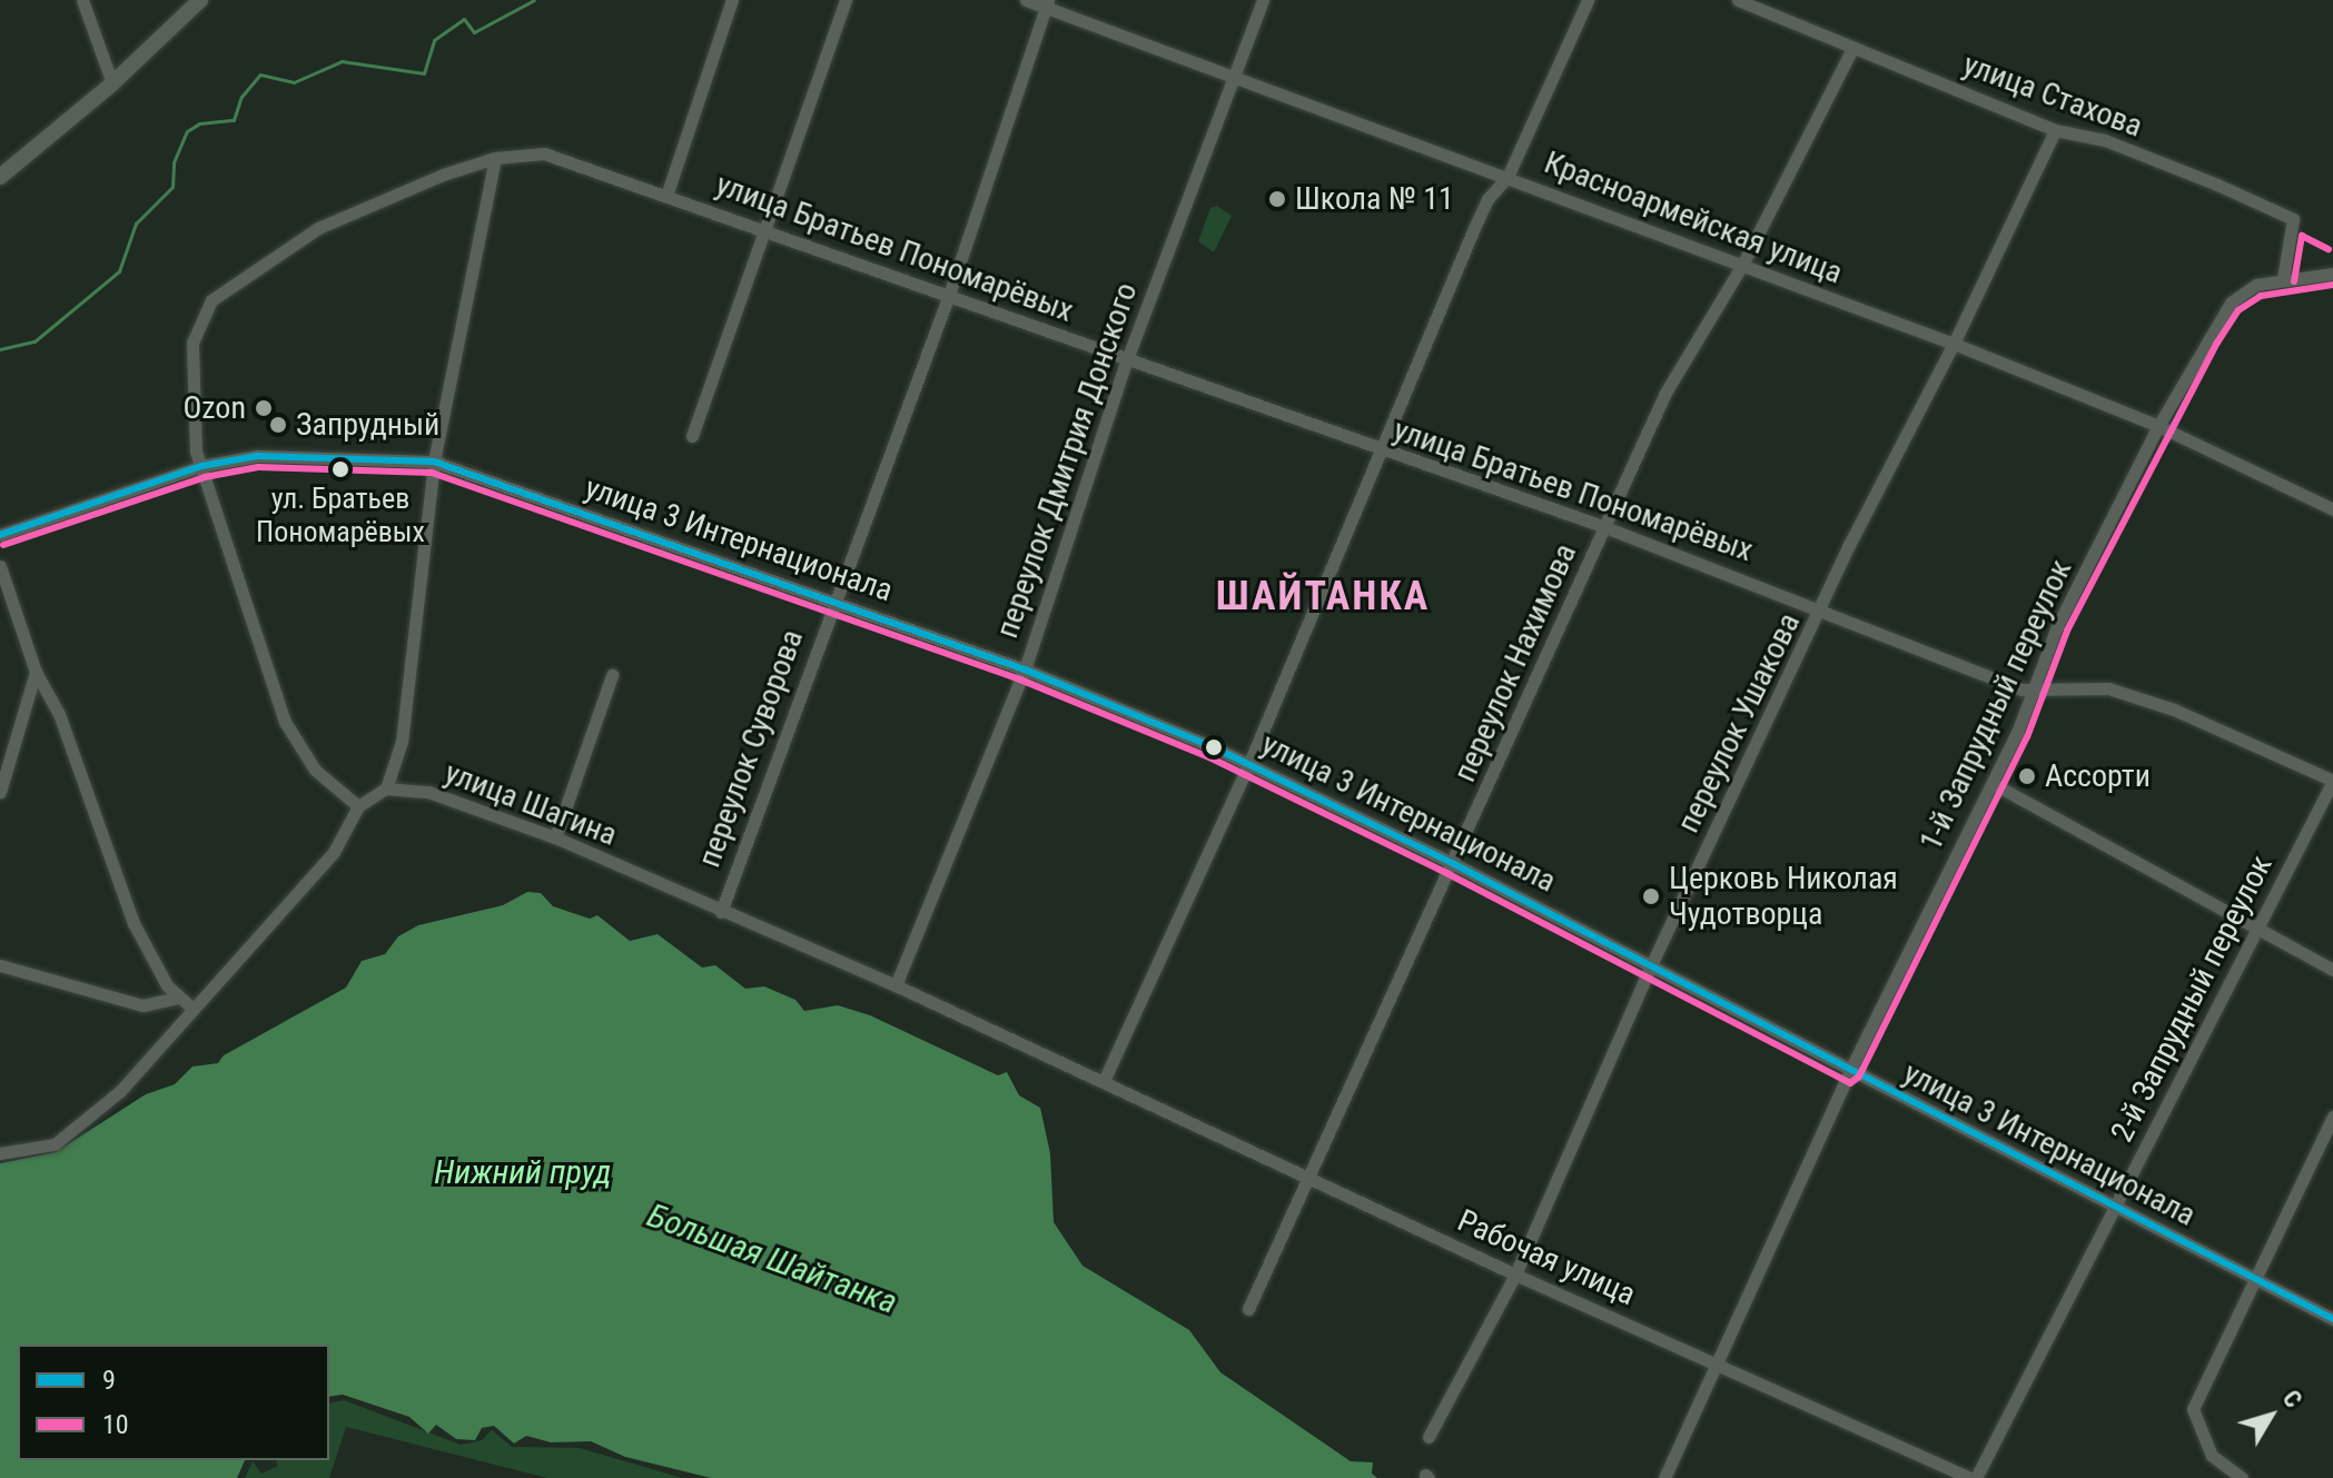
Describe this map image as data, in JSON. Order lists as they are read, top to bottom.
{
  "streets": {
    "street": [
      "улица Стахова",
      "Красноармейская улица",
      "улица Братьев Пономарёвых",
      "переулок Дмитрия Донского",
      "улица 3 Интернационала",
      "переулок Нахимова",
      "1-й Запрудный переулок",
      "переулок Ушакова",
      "переулок Суворова",
      "улица Шагина",
      "2-й Запрудный переулок",
      "Рабочая улица"
    ]
  },
  "crossings": [
    ["улица Стахова", "переулок Нахимова"],
    ["улица Стахова", "1-й Запрудный переулок"],
    ["улица Стахова", "переулок Ушакова"],
    ["Красноармейская улица", "переулок Дмитрия Донского"],
    ["Красноармейская улица", "переулок Нахимова"],
    ["Красноармейская улица", "1-й Запрудный переулок"],
    ["Красноармейская улица", "переулок Ушакова"],
    ["Красноармейская улица", "переулок Суворова"],
    ["улица Братьев Пономарёвых", "переулок Дмитрия Донского"],
    ["улица Братьев Пономарёвых", "улица 3 Интернационала"],
    ["улица Братьев Пономарёвых", "переулок Нахимова"],
    ["улица Братьев Пономарёвых", "1-й Запрудный переулок"],
    ["улица Братьев Пономарёвых", "переулок Ушакова"],
    ["улица Братьев Пономарёвых", "переулок Суворова"],
    ["улица Братьев Пономарёвых", "2-й Запрудный переулок"],
    ["переулок Дмитрия Донского", "улица 3 Интернационала"],
    ["переулок Дмитрия Донского", "улица Шагина"],
    ["улица 3 Интернационала", "переулок Нахимова"],
    ["улица 3 Интернационала", "1-й Запрудный переулок"],
    ["улица 3 Интернационала", "переулок Ушакова"],
    ["улица 3 Интернационала", "переулок Суворова"],
    ["улица 3 Интернационала", "2-й Запрудный переулок"],
    ["переулок Нахимова", "Рабочая улица"],
    ["1-й Запрудный переулок", "Рабочая улица"],
    ["переулок Ушакова", "Рабочая улица"],
    ["переулок Суворова", "улица Шагина"],
    ["улица Шагина", "Рабочая улица"],
    ["2-й Запрудный переулок", "Рабочая улица"]
  ],
  "districts": ["ШАЙТАНКА"],
  "water": ["Нижний пруд", "Большая Шайтанка"],
  "places": [
    "Школа № 11",
    "Ozon",
    "Запрудный",
    "ул. Братьев Пономарёвых",
    "Ассорти",
    "Церковь Николая Чудотворца"
  ],
  "lines": ["transit line 10", "transit line 9"],
  "legend": ["9", "10"],
  "north": "top right"
}
